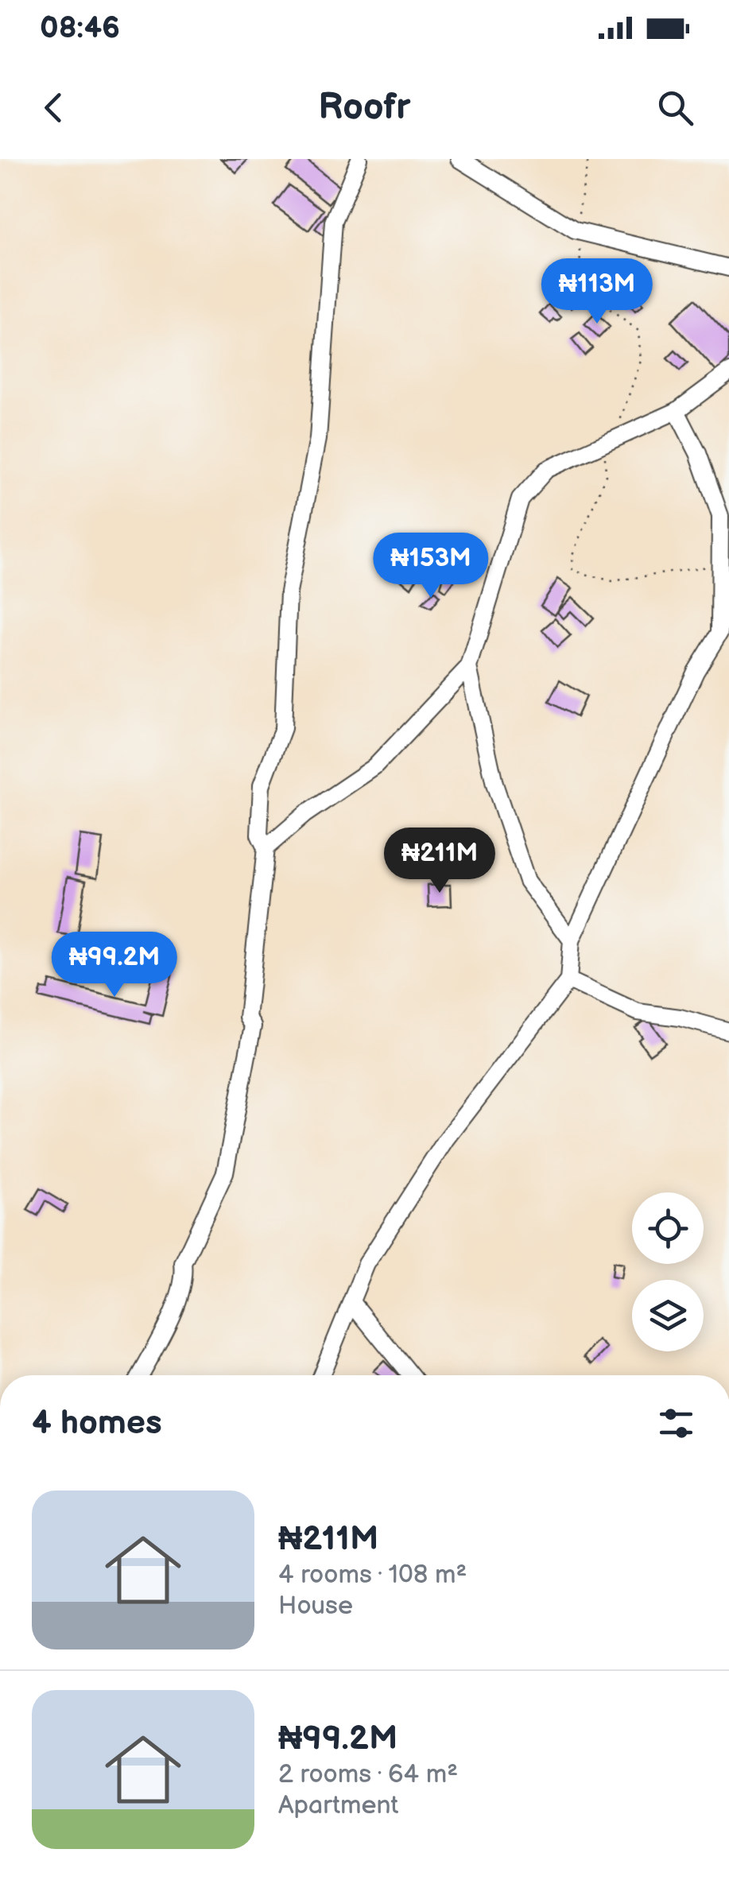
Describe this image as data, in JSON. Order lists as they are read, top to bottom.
{
  "page": {
    "status": "08:46",
    "header": "Roofr",
    "price": [
      "₦113M",
      "₦153M",
      "₦211M",
      "₦99.2M"
    ],
    "heading": "4 homes",
    "list": [
      {
        "name": "₦211M",
        "note": "4 rooms · 108 m² · House"
      },
      {
        "name": "₦99.2M",
        "note": "2 rooms · 64 m² · Apartment"
      }
    ]
  }
}
